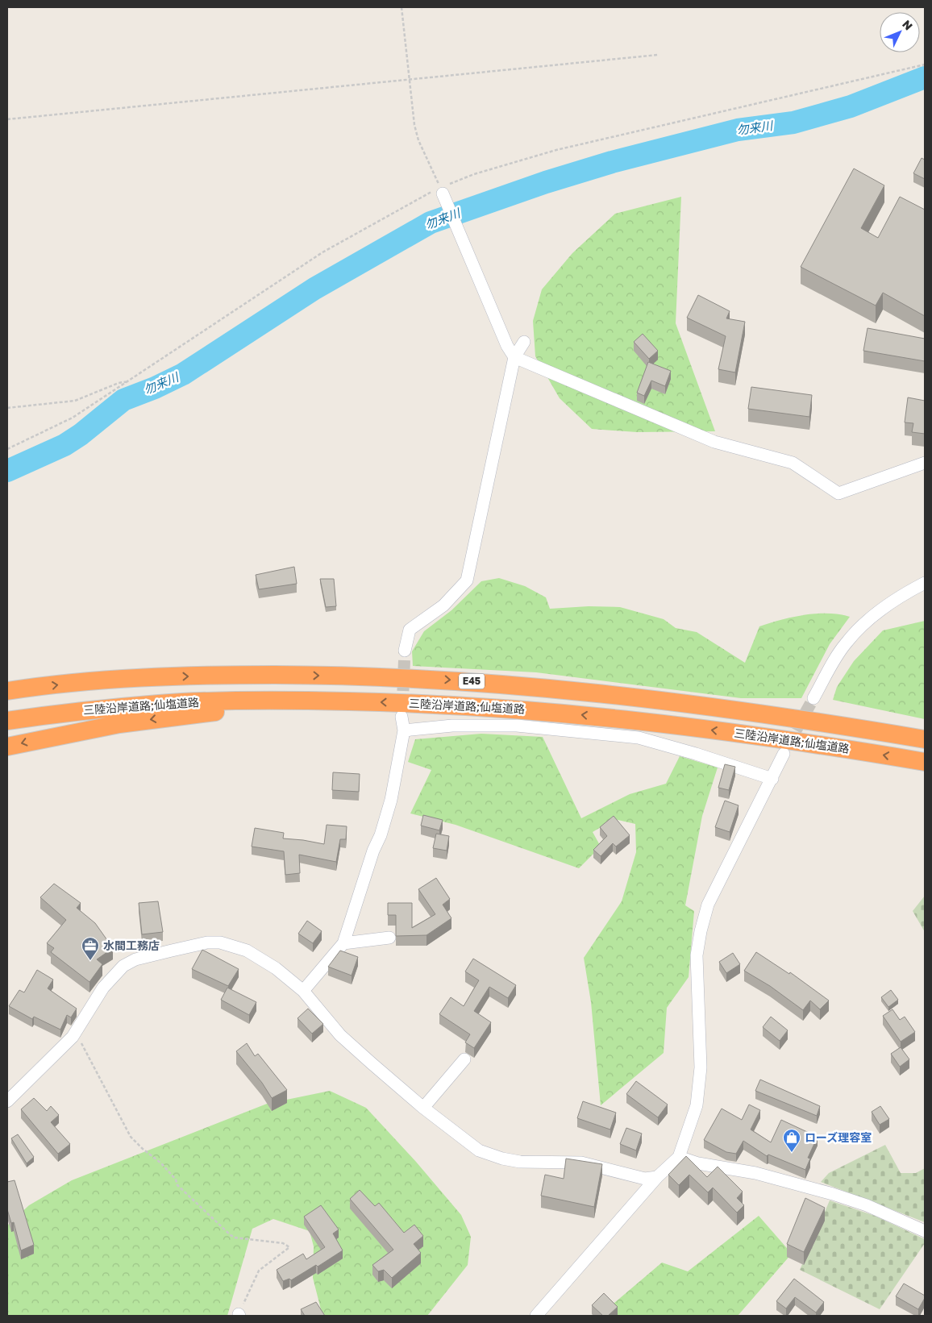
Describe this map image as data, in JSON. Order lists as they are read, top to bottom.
{
  "streets": {
    "highway": ["E45", "三陸沿岸道路;仙塩道路"]
  },
  "water": ["勿来川"],
  "places": {
    "office": ["水間工務店"],
    "shop": ["ローズ理容室"]
  },
  "north": "top right"
}
